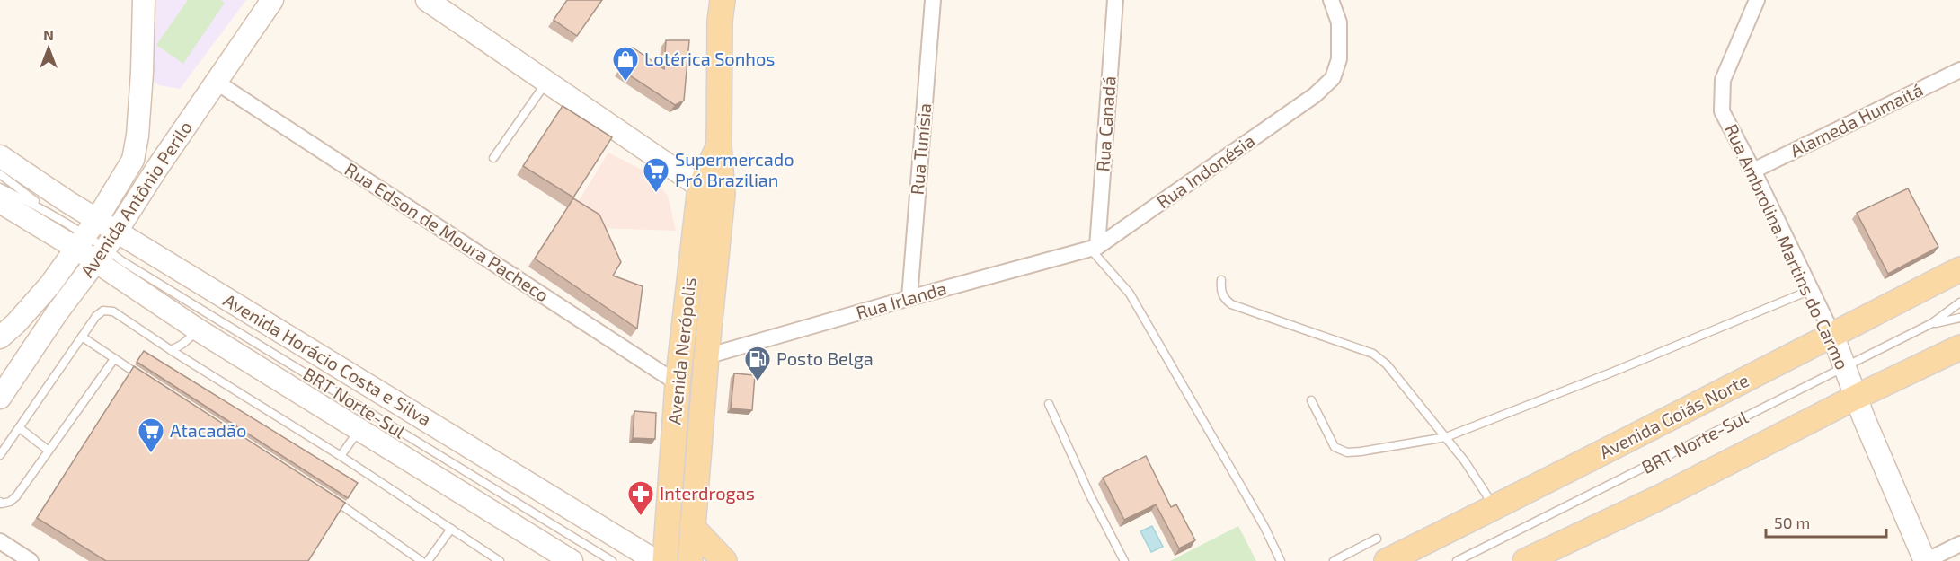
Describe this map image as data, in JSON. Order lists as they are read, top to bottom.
{
  "streets": {
    "main road": [
      "Avenida Antônio Perilo",
      "Rua Ambrolina Martins do Carmo",
      "Avenida Nerópolis",
      "Avenida Horácio Costa e Silva",
      "Avenida Goiás Norte"
    ],
    "street": [
      "Alameda Humaitá",
      "Rua Canadá",
      "Rua Tunísia",
      "Rua Indonésia",
      "Rua Edson de Moura Pacheco",
      "Rua Irlanda"
    ],
    "lane": ["BRT Norte-Sul"]
  },
  "crossings": [
    ["Alameda Humaitá", "Rua Ambrolina Martins do Carmo"],
    ["Rua Canadá", "Rua Indonésia"],
    ["Rua Canadá", "Rua Irlanda"],
    ["Rua Tunísia", "Rua Irlanda"],
    ["Rua Indonésia", "Rua Irlanda"],
    ["Avenida Antônio Perilo", "Rua Edson de Moura Pacheco"],
    ["Avenida Antônio Perilo", "Avenida Horácio Costa e Silva"],
    ["Avenida Antônio Perilo", "BRT Norte-Sul"],
    ["Rua Edson de Moura Pacheco", "Avenida Nerópolis"],
    ["Rua Ambrolina Martins do Carmo", "BRT Norte-Sul"],
    ["Rua Ambrolina Martins do Carmo", "Avenida Goiás Norte"],
    ["Rua Irlanda", "Avenida Nerópolis"],
    ["Avenida Horácio Costa e Silva", "BRT Norte-Sul"]
  ],
  "places": {
    "shop": ["Lotérica Sonhos"],
    "supermarket": ["Supermercado Pró Brazilian", "Atacadão"],
    "fuel station": ["Posto Belga"],
    "pharmacy": ["Interdrogas"]
  },
  "scale_bar": "50 m",
  "north": "top"
}
